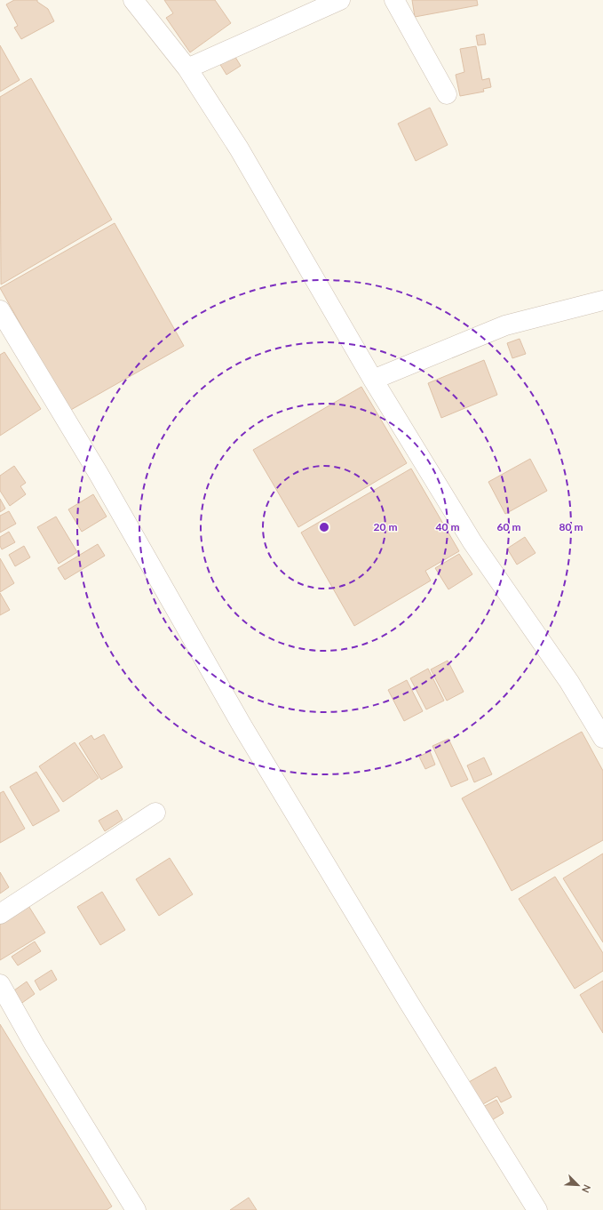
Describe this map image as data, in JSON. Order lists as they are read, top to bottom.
{
  "north": "bottom right",
  "rings": [
    "20 m",
    "40 m",
    "60 m",
    "80 m"
  ]
}
